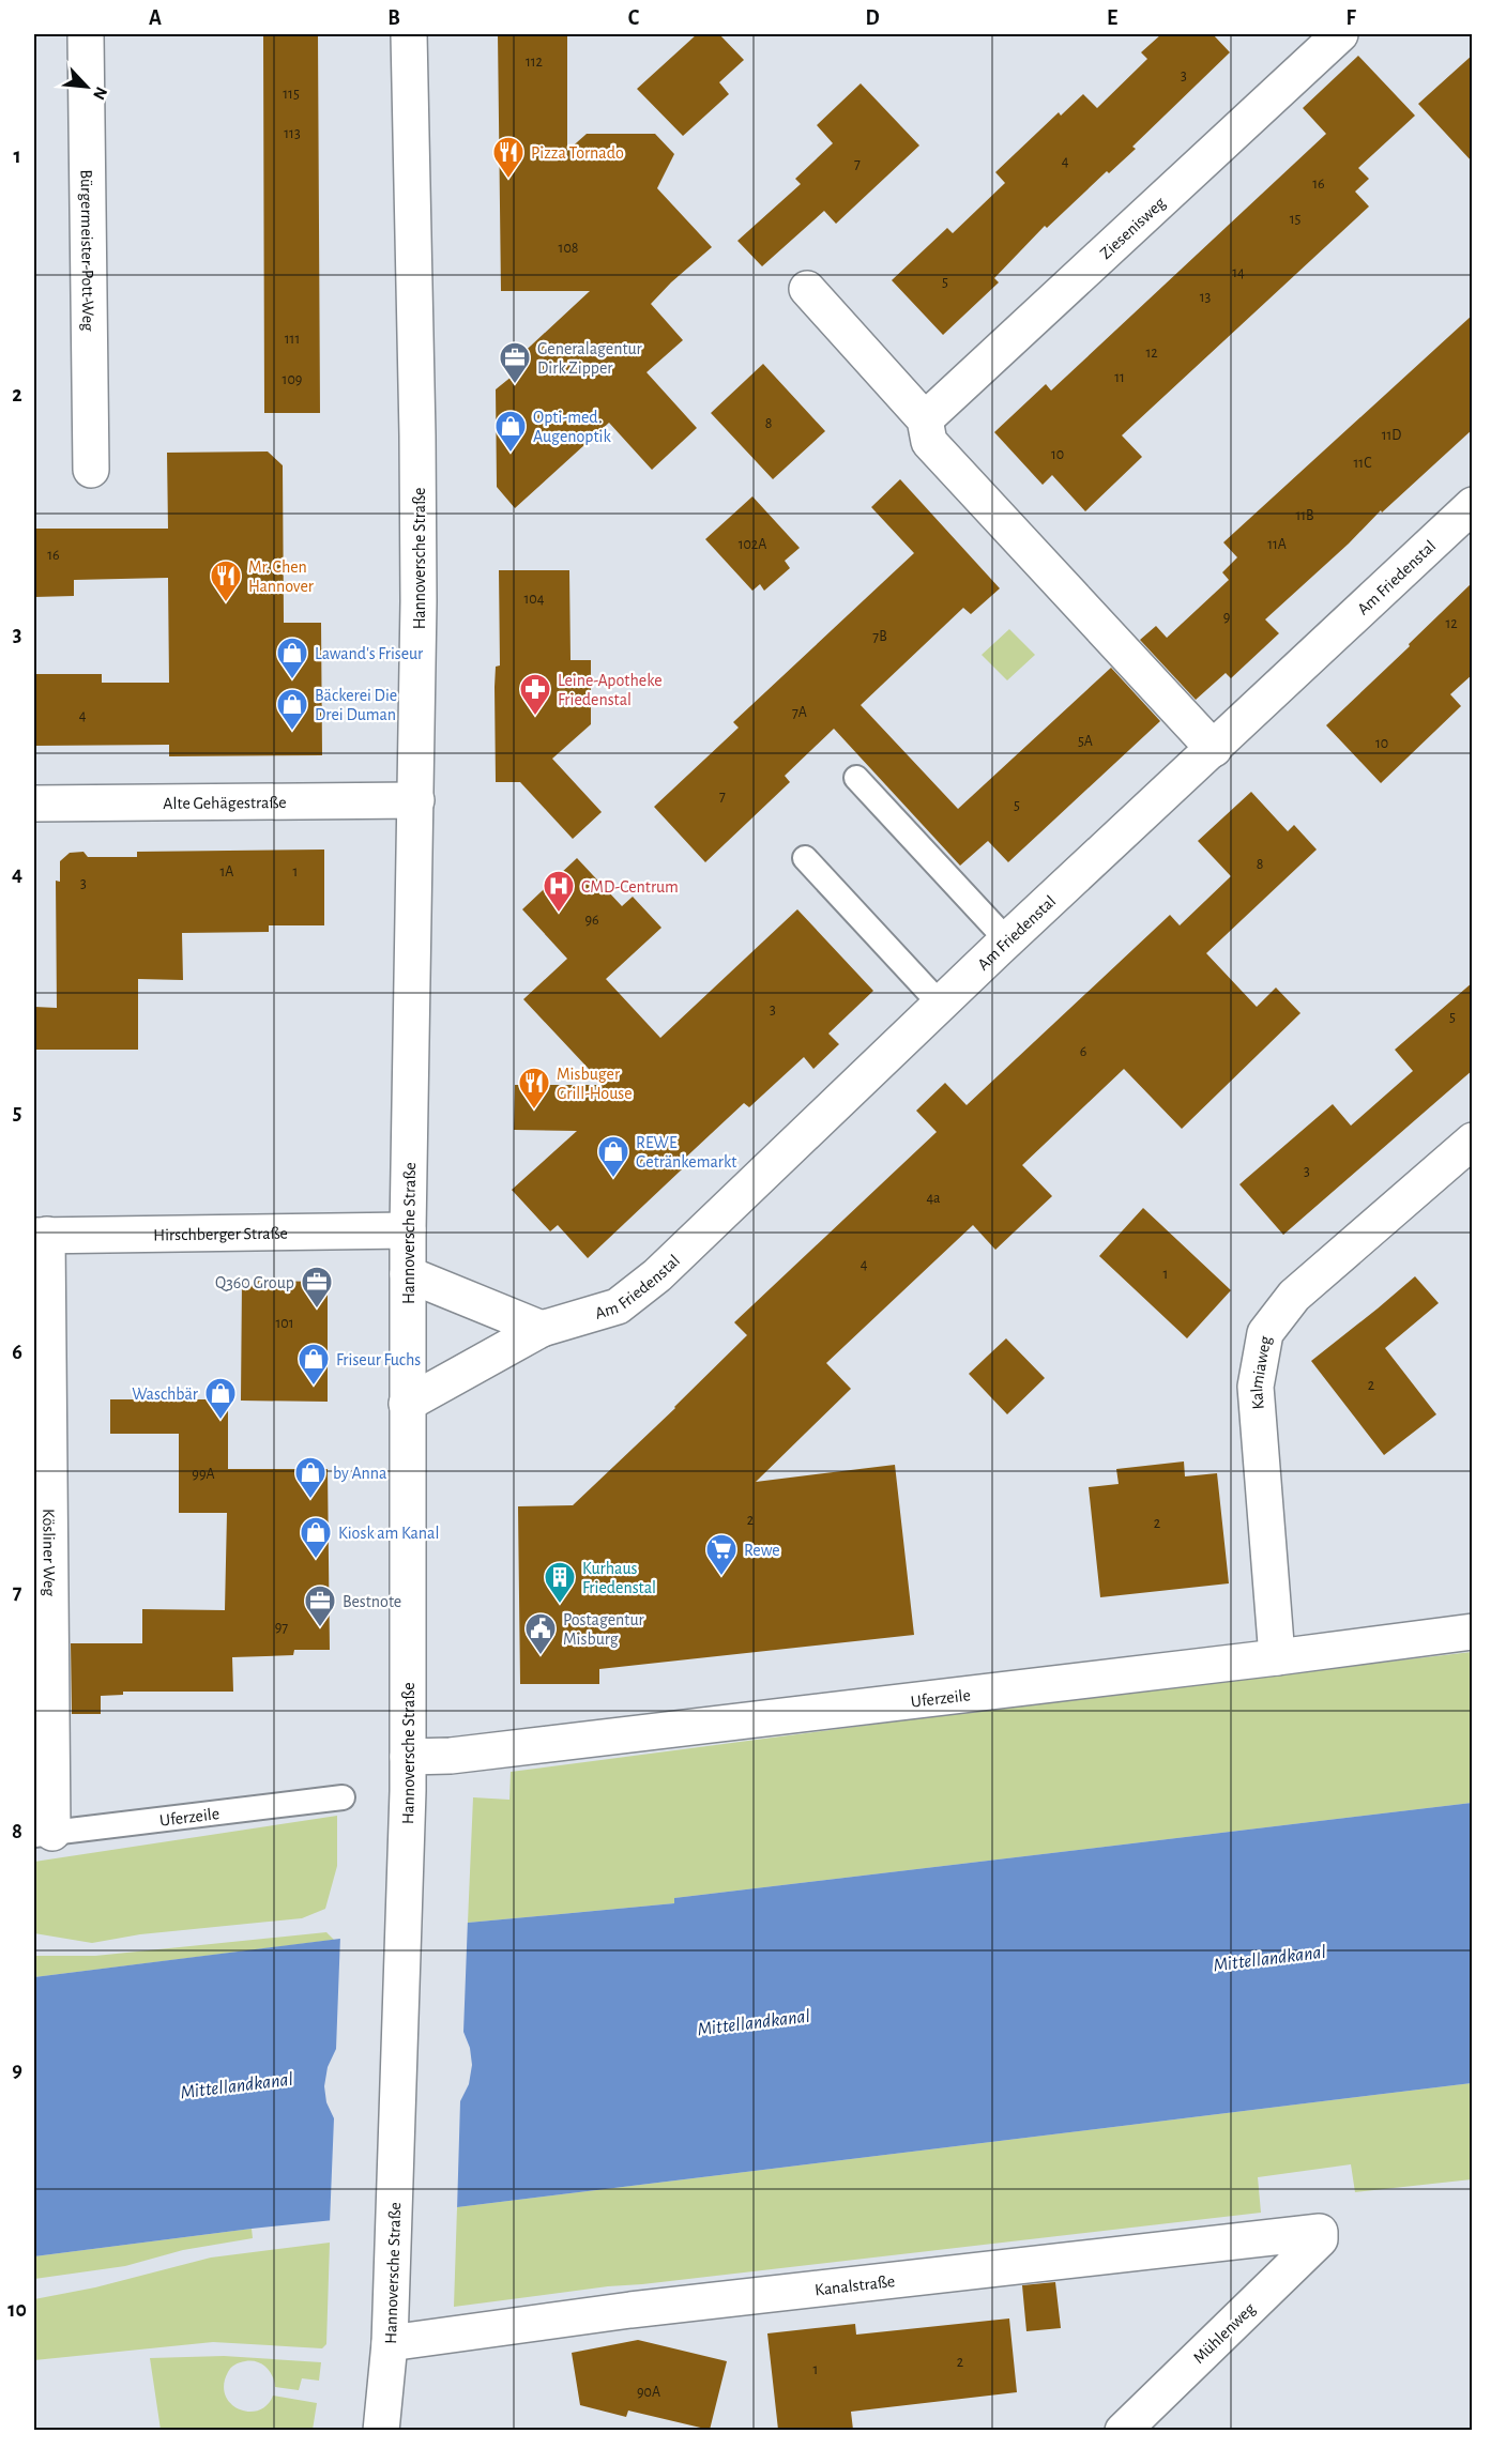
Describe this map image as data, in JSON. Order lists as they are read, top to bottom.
{
  "streets": {
    "street": [
      "Ziesenisweg",
      "Bürgermeister-Pott-Weg",
      "Hannoversche Straße",
      "Am Friedenstal",
      "Alte Gehägestraße",
      "Hirschberger Straße",
      "Kalmiaweg",
      "Kösliner Weg",
      "Uferzeile",
      "Kanalstraße",
      "Mühlenweg"
    ]
  },
  "crossings": [
    ["Hannoversche Straße", "Am Friedenstal"],
    ["Hannoversche Straße", "Alte Gehägestraße"],
    ["Hannoversche Straße", "Hirschberger Straße"],
    ["Hannoversche Straße", "Uferzeile"],
    ["Hannoversche Straße", "Kanalstraße"],
    ["Hirschberger Straße", "Kösliner Weg"],
    ["Kalmiaweg", "Uferzeile"],
    ["Kösliner Weg", "Uferzeile"],
    ["Kanalstraße", "Mühlenweg"]
  ],
  "water": ["Mittellandkanal"],
  "places": {
    "restaurant": ["Pizza Tornado", "Mr. Chen Hannover", "Misbuger Grill-House"],
    "office": ["Generalagentur Dirk Zipper", "Q360 Group", "Bestnote"],
    "shop": [
      "Opti-med. Augenoptik",
      "Lawand's Friseur",
      "Bäckerei Die Drei Duman",
      "REWE Getränkemarkt",
      "Friseur Fuchs",
      "Waschbär",
      "by Anna",
      "Kiosk am Kanal"
    ],
    "pharmacy": ["Leine-Apotheke Friedenstal"],
    "hospital": ["CMD-Centrum"],
    "supermarket": ["Rewe"],
    "building": ["Kurhaus Friedenstal"],
    "public building": ["Postagentur Misburg"]
  },
  "house_numbers": [
    "112",
    "3",
    "115",
    "113",
    "4",
    "7",
    "16",
    "15",
    "108",
    "14",
    "5",
    "13",
    "111",
    "12",
    "11",
    "109",
    "8",
    "11D",
    "10",
    "11C",
    "11B",
    "102A",
    "11A",
    "16",
    "104",
    "9",
    "12",
    "7B",
    "7A",
    "4",
    "5A",
    "10",
    "7",
    "5",
    "8",
    "1A",
    "1",
    "3",
    "96",
    "3",
    "5",
    "6",
    "3",
    "4a",
    "4",
    "1",
    "101",
    "2",
    "99A",
    "2",
    "2",
    "97",
    "2",
    "1",
    "90A"
  ],
  "north": "bottom right",
  "grid": {
    "columns": [
      "A",
      "B",
      "C",
      "D",
      "E",
      "F"
    ],
    "rows": [
      "1",
      "2",
      "3",
      "4",
      "5",
      "6",
      "7",
      "8",
      "9",
      "10"
    ]
  }
}
